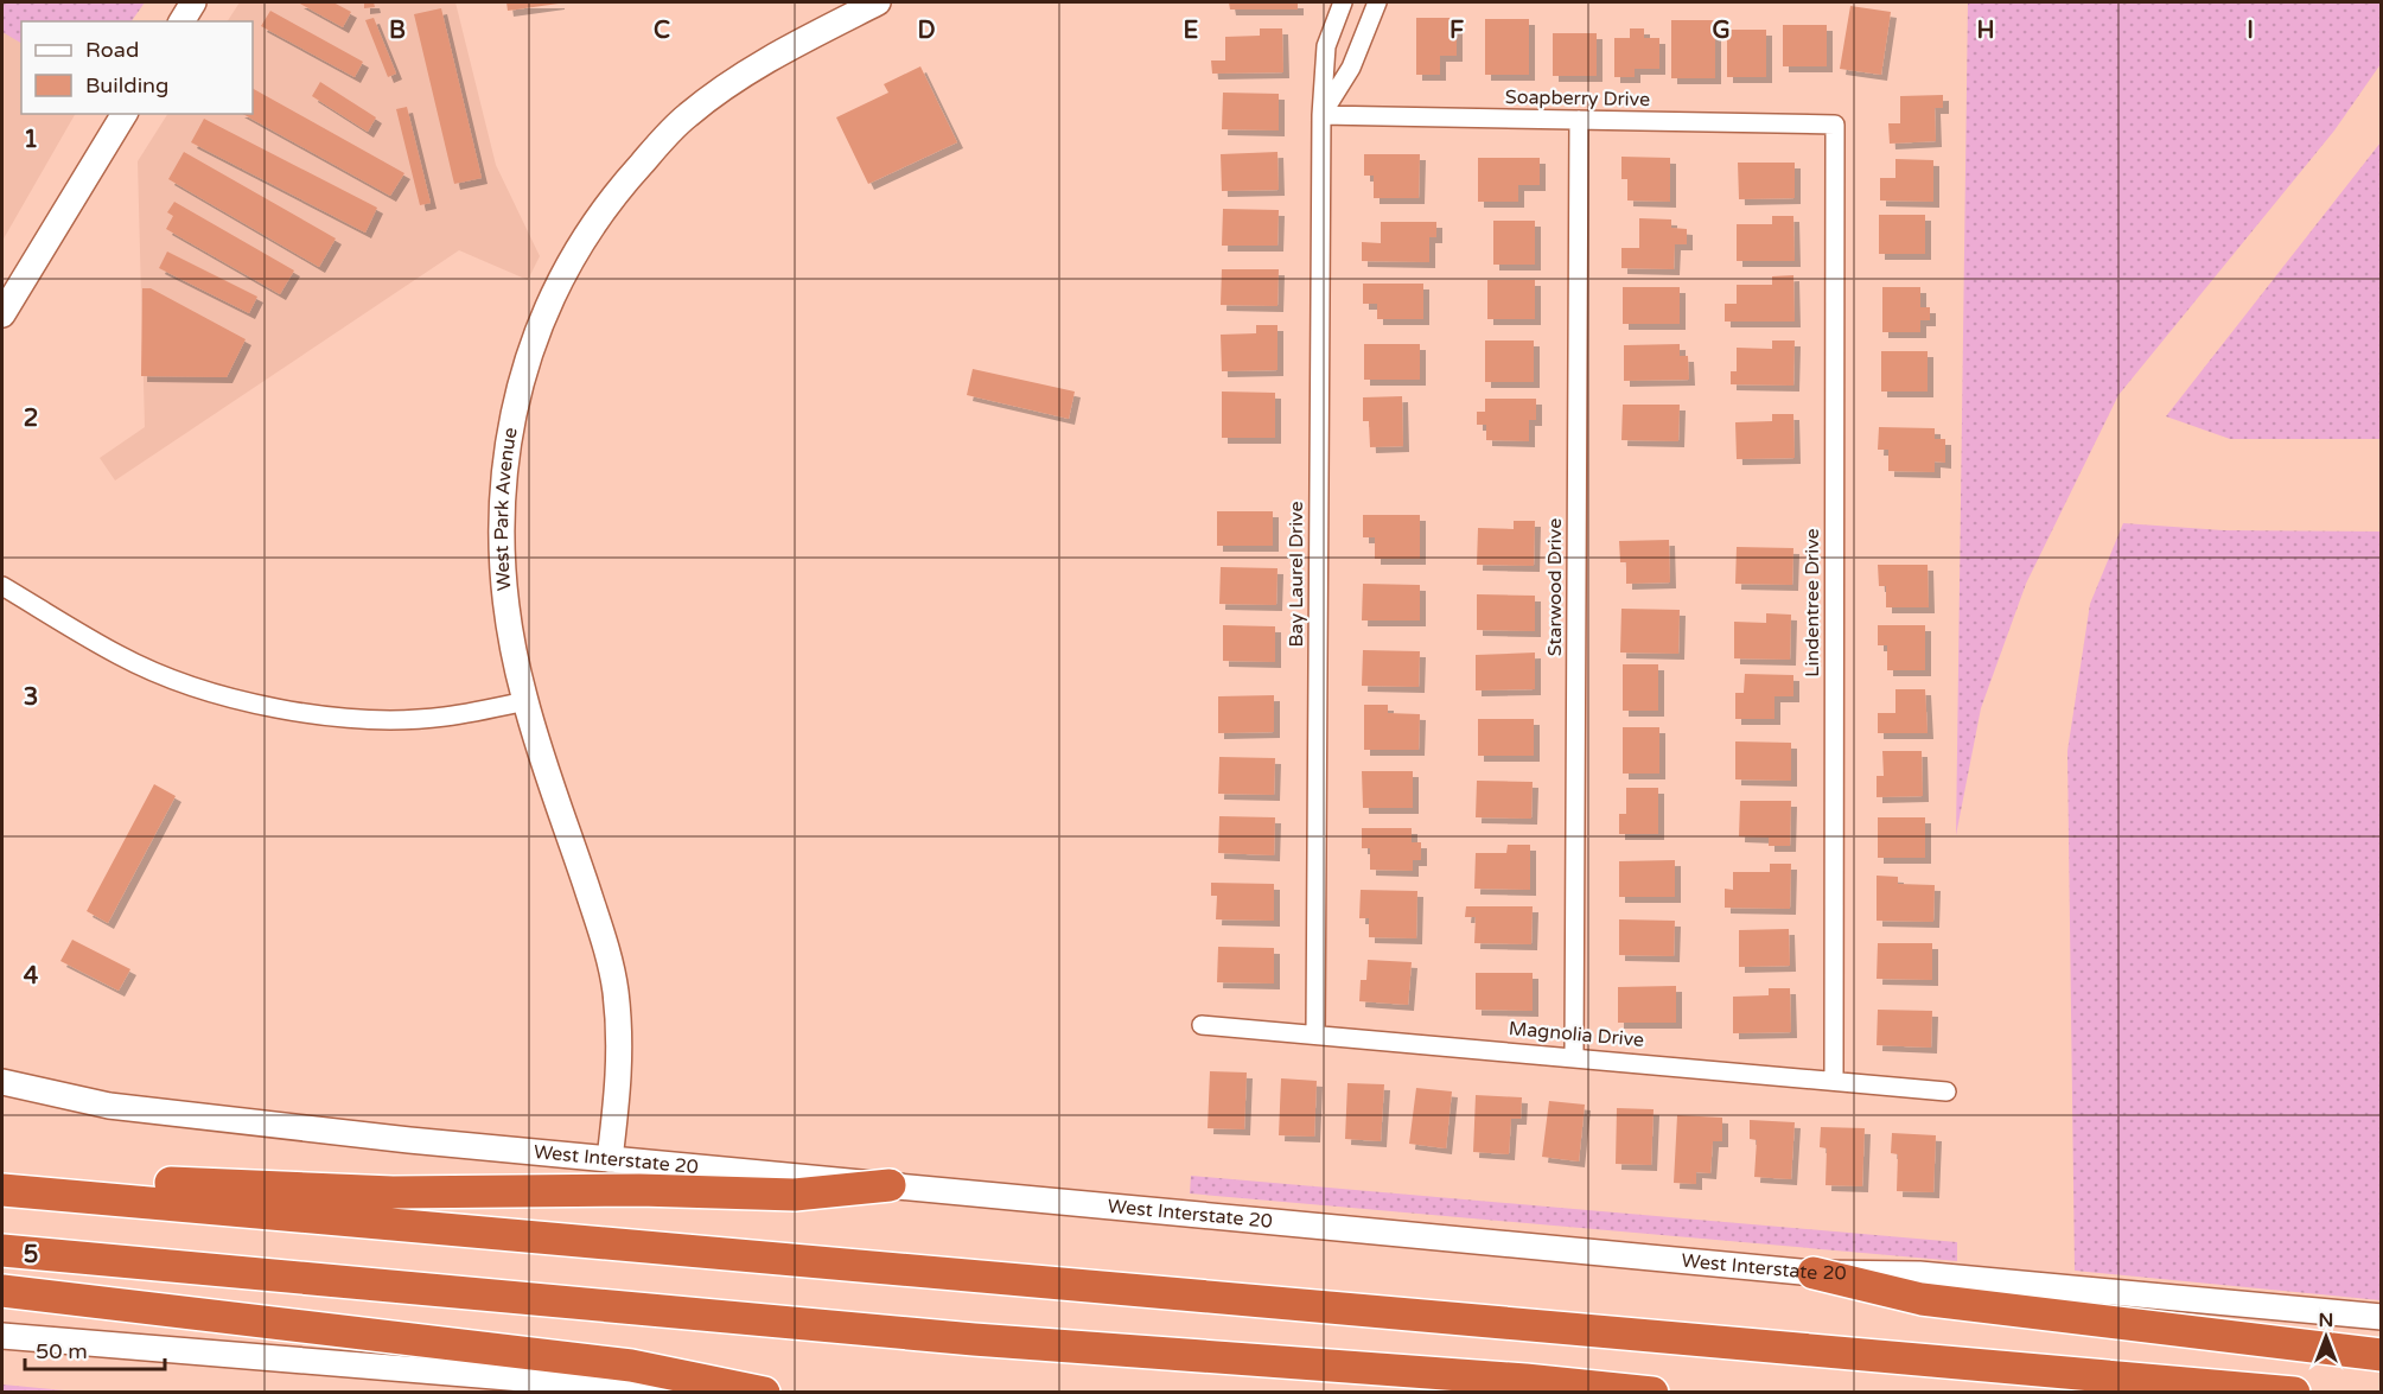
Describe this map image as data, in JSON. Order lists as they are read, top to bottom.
{
  "streets": {
    "main road": ["West Park Avenue", "West Interstate 20"],
    "street": [
      "Soapberry Drive",
      "Bay Laurel Drive",
      "Starwood Drive",
      "Lindentree Drive",
      "Magnolia Drive"
    ]
  },
  "crossings": [
    ["Soapberry Drive", "Bay Laurel Drive"],
    ["Soapberry Drive", "Starwood Drive"],
    ["Soapberry Drive", "Lindentree Drive"],
    ["West Park Avenue", "West Interstate 20"],
    ["Bay Laurel Drive", "Magnolia Drive"],
    ["Starwood Drive", "Magnolia Drive"],
    ["Lindentree Drive", "Magnolia Drive"]
  ],
  "legend": ["Road", "Building"],
  "scale_bar": "50 m",
  "north": "top",
  "grid": {
    "columns": [
      "B",
      "C",
      "D",
      "E",
      "F",
      "G",
      "H",
      "I"
    ],
    "rows": [
      "1",
      "2",
      "3",
      "4",
      "5"
    ]
  }
}
